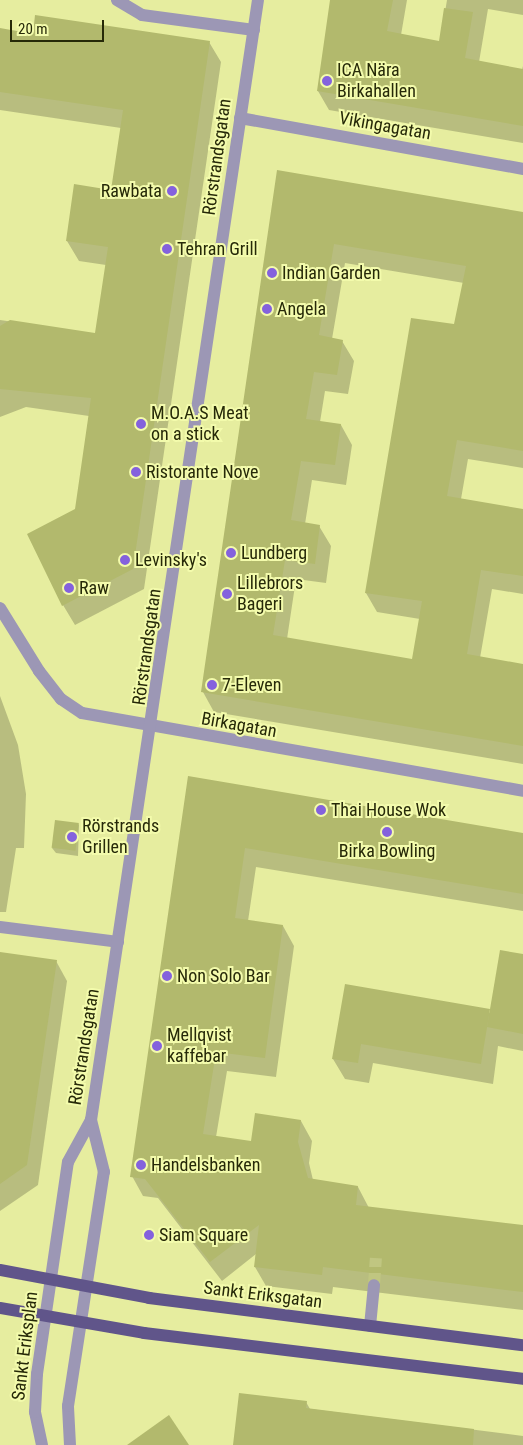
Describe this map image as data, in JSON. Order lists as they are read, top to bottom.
{
  "streets": {
    "main road": ["Sankt Eriksgatan"],
    "street": [
      "Vikingagatan",
      "Rörstrandsgatan",
      "Birkagatan",
      "Sankt Eriksplan"
    ]
  },
  "crossings": [
    ["Vikingagatan", "Rörstrandsgatan"],
    ["Rörstrandsgatan", "Birkagatan"],
    ["Rörstrandsgatan", "Sankt Eriksgatan"],
    ["Rörstrandsgatan", "Sankt Eriksplan"],
    ["Sankt Eriksgatan", "Sankt Eriksplan"]
  ],
  "places": [
    "ICA Nära Birkahallen",
    "Rawbata",
    "Tehran Grill",
    "Indian Garden",
    "Angela",
    "M.O.A.S Meat on a stick",
    "Ristorante Nove",
    "Lundberg",
    "Levinsky's",
    "Raw",
    "Lillebrors Bageri",
    "7-Eleven",
    "Thai House Wok",
    "Birka Bowling",
    "Rörstrands Grillen",
    "Non Solo Bar",
    "Mellqvist kaffebar",
    "Handelsbanken",
    "Siam Square"
  ],
  "scale_bar": "20 m"
}
